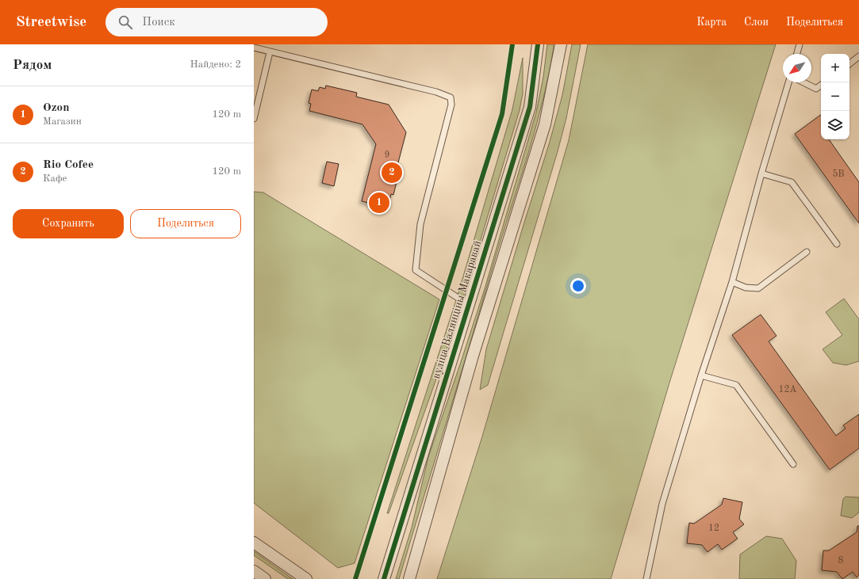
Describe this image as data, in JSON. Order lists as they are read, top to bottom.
{
  "streets": {
    "street": ["вуліца Валянціны Макаравай"]
  },
  "house_numbers": [
    "9",
    "5В",
    "12А",
    "12",
    "8"
  ],
  "north": "bottom left",
  "page": {
    "header": "Streetwise",
    "search": "Поиск",
    "nav": ["Карта", "Слои", "Поделиться"],
    "heading": ["Рядом", "Найдено: 2"],
    "map_buttons": ["+", "−"],
    "list": [
      {
        "mark": "1",
        "name": "Ozon",
        "note": "Магазин",
        "value": "120 m"
      },
      {
        "mark": "2",
        "name": "Rio Cofee",
        "note": "Кафе",
        "value": "120 m"
      }
    ],
    "pins": ["2", "1"],
    "buttons": ["Сохранить", "Поделиться"]
  }
}
